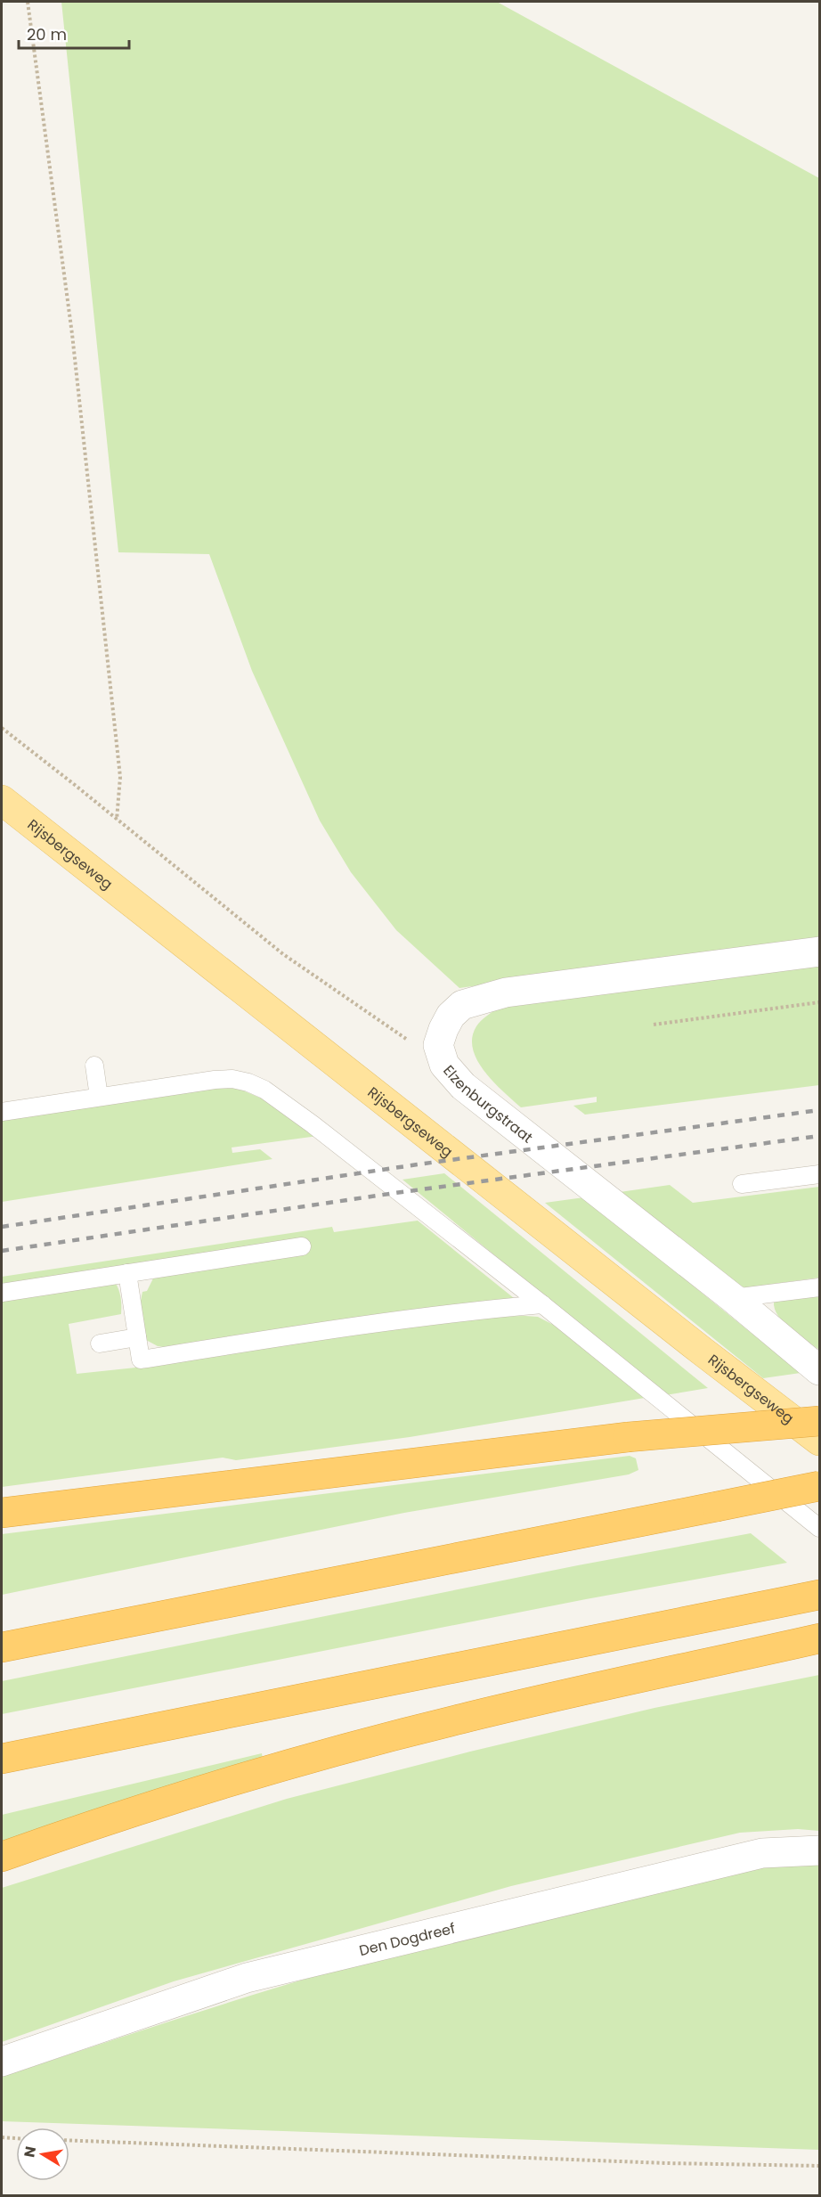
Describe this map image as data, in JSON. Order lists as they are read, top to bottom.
{
  "streets": {
    "main road": ["Rijsbergseweg"],
    "street": ["Elzenburgstraat", "Den Dogdreef"]
  },
  "scale_bar": "20 m",
  "north": "left"
}
